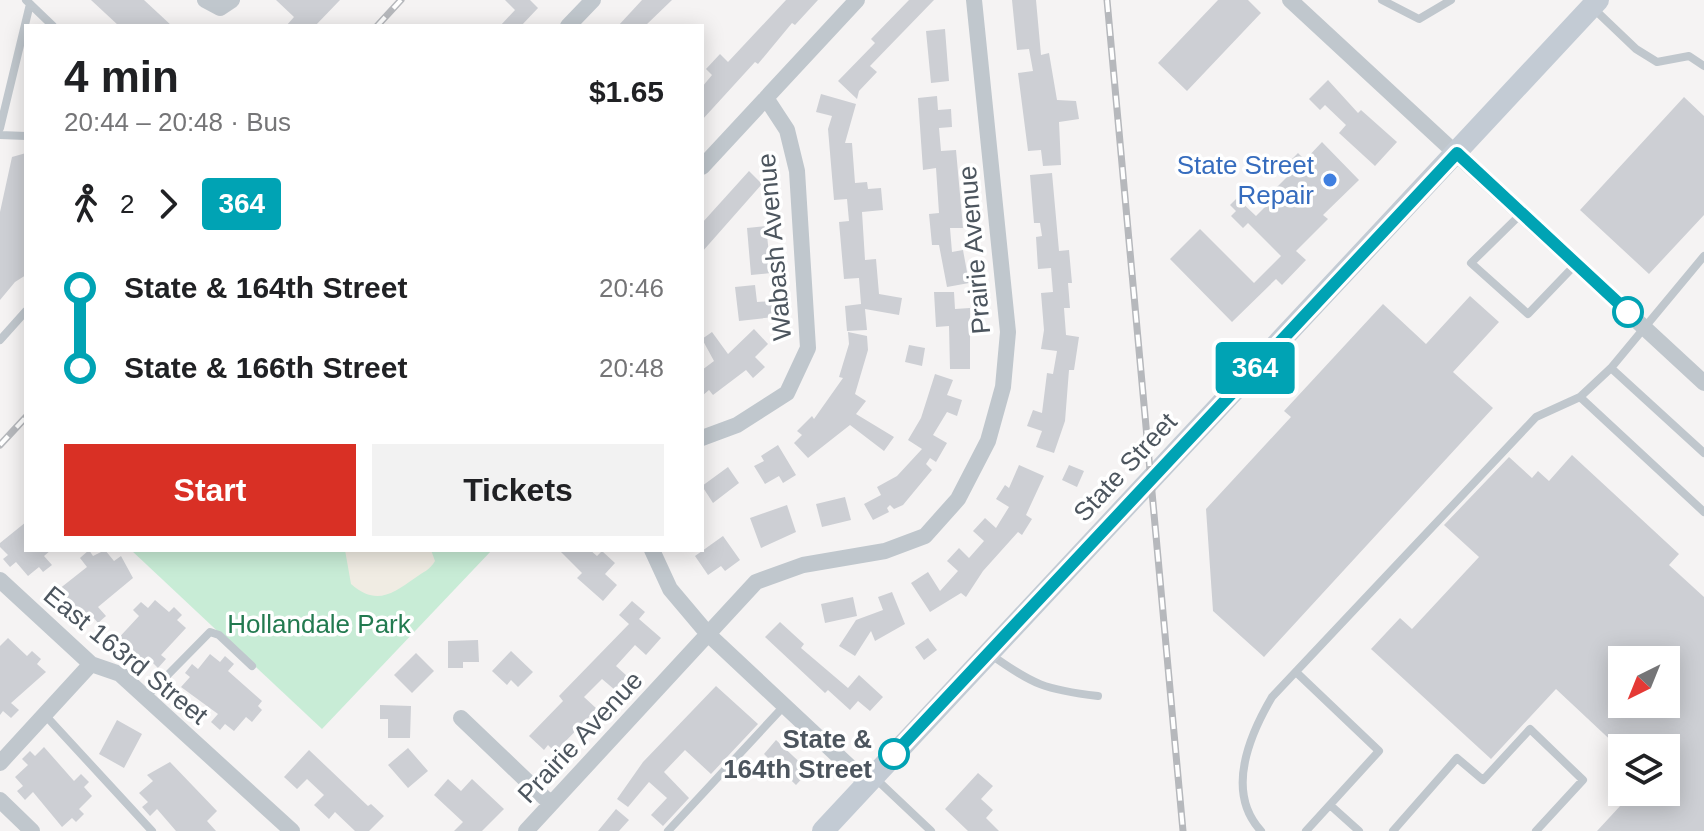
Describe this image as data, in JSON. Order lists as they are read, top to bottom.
{
  "streets": {
    "street": [
      "Wabash Avenue",
      "Prairie Avenue",
      "State Street",
      "East 163rd Street"
    ]
  },
  "parks": ["Hollandale Park"],
  "places": ["State Street Repair", "State & 164th Street"],
  "lines": ["bus line 364"],
  "north": "bottom left",
  "page": {
    "on_map": "364",
    "heading": ["4 min", "20:44 – 20:48 · Bus", "$1.65"],
    "legs": ["2", "364"],
    "list": [
      {
        "name": "State & 164th Street",
        "value": "20:46"
      },
      {
        "name": "State & 166th Street",
        "value": "20:48"
      }
    ],
    "buttons": ["Start", "Tickets"]
  }
}
